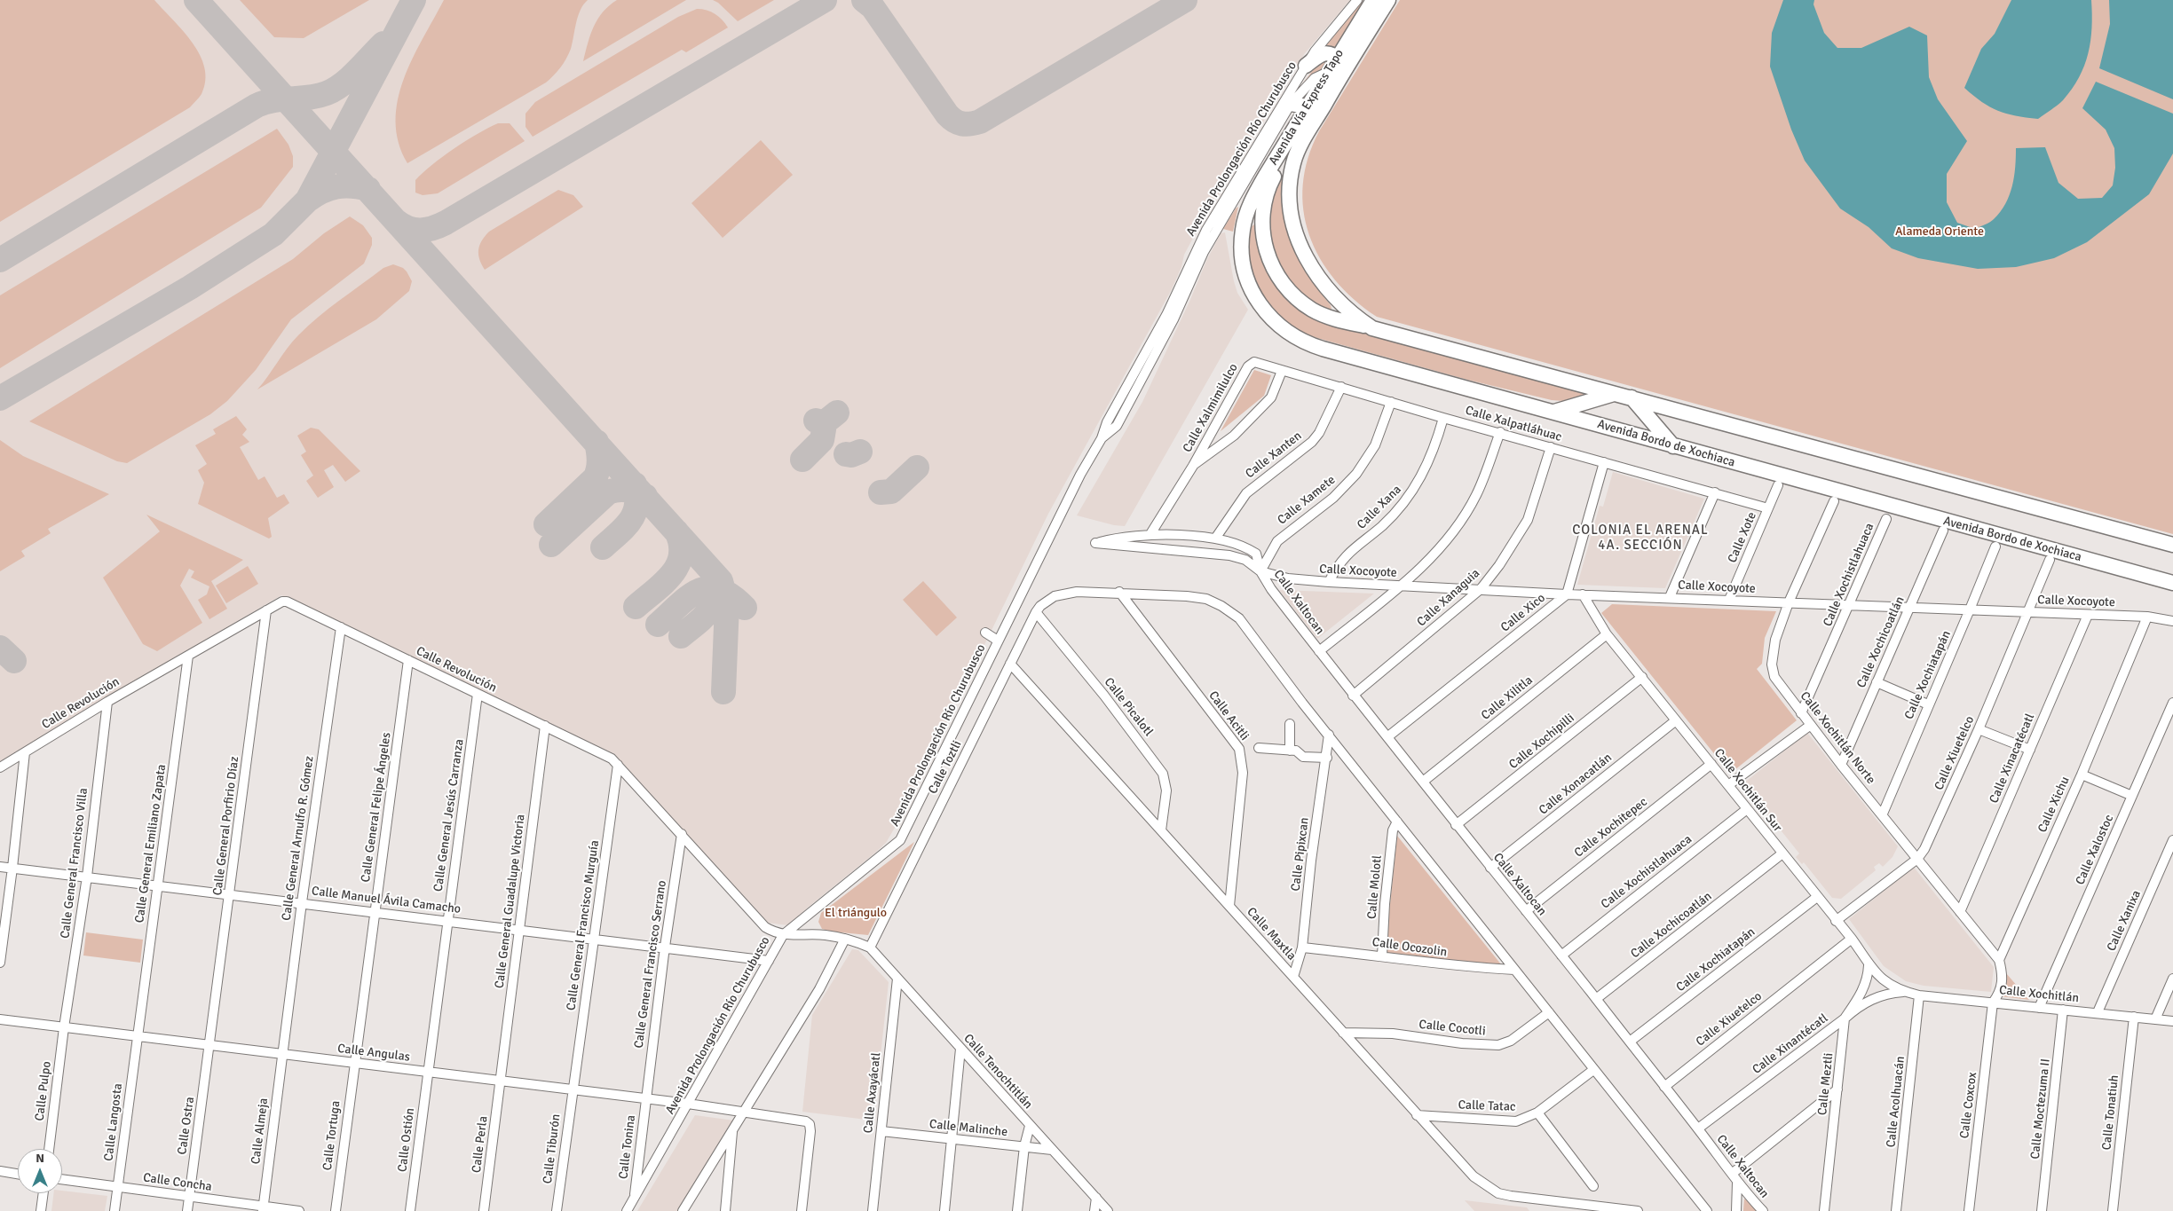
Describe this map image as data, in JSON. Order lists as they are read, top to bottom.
{
  "streets": {
    "main road": ["Avenida Vía Express Tapo", "Avenida Bordo de Xochiaca"],
    "street": [
      "Avenida Prolongación Río Churubusco",
      "Calle Xalmimilulco",
      "Calle Xalpatláhuac",
      "Calle Xanten",
      "Calle Xamete",
      "Calle Xana",
      "Calle Xote",
      "Calle Xocoyote",
      "Calle Xochistlahuaca",
      "Calle Xanaguia",
      "Calle Xaltocan",
      "Calle Xico",
      "Calle Xochicoatlán",
      "Calle Revolución",
      "Calle Xochiatapán",
      "Calle Xilitla",
      "Calle Picalotl",
      "Calle Acitli",
      "Calle Xochitlán Norte",
      "Calle Xochipilli",
      "Calle Xiuetelco",
      "Calle Xinacatécatl",
      "Calle Toztli",
      "Calle Xonacatlán",
      "Calle Xochitlán Sur",
      "Calle Xichu",
      "Calle General Felipe Ángeles",
      "Calle General Jesús Carranza",
      "Calle General Porfirio Díaz",
      "Calle Xochitepec",
      "Calle General Arnulfo R. Gómez",
      "Calle General Emiliano Zapata",
      "Calle Xalostoc",
      "Calle Pipixcan",
      "Calle General Francisco Villa",
      "Calle Molotl",
      "Calle Manuel Ávila Camacho",
      "Calle General Guadalupe Victoria",
      "Calle Xanixa",
      "Calle General Francisco Murguía",
      "Calle Maxtla",
      "Calle Ocozolin",
      "Calle General Francisco Serrano",
      "Calle Xochitlán",
      "Calle Cocotli",
      "Calle Xinantécatl",
      "Calle Angulas",
      "Calle Tenochtitlán",
      "Calle Meztli",
      "Calle Pulpo",
      "Calle Axayácatl",
      "Calle Acolhuacán",
      "Calle Coxcox",
      "Calle Tatac",
      "Calle Moctezuma II",
      "Calle Tonatiuh",
      "Calle Langosta",
      "Calle Ostra",
      "Calle Malinche",
      "Calle Almeja",
      "Calle Tortuga",
      "Calle Ostión",
      "Calle Perla",
      "Calle Tonina",
      "Calle Tiburón",
      "Calle Concha"
    ]
  },
  "crossings": [
    ["Avenida Vía Express Tapo", "Avenida Prolongación Río Churubusco"],
    ["Avenida Vía Express Tapo", "Avenida Bordo de Xochiaca"],
    ["Avenida Prolongación Río Churubusco", "Calle Revolución"],
    ["Avenida Prolongación Río Churubusco", "Calle Manuel Ávila Camacho"],
    ["Avenida Prolongación Río Churubusco", "Calle Angulas"],
    ["Avenida Prolongación Río Churubusco", "Calle Tonina"],
    ["Calle Xalmimilulco", "Calle Xalpatláhuac"],
    ["Calle Xalmimilulco", "Calle Xocoyote"],
    ["Calle Xalpatláhuac", "Calle Xanten"],
    ["Calle Xalpatláhuac", "Calle Xamete"],
    ["Calle Xalpatláhuac", "Calle Xana"],
    ["Calle Xalpatláhuac", "Calle Xote"],
    ["Calle Xalpatláhuac", "Calle Xanaguia"],
    ["Calle Xanten", "Calle Xocoyote"],
    ["Calle Xamete", "Calle Xocoyote"],
    ["Calle Xamete", "Calle Xaltocan"],
    ["Calle Xana", "Calle Xocoyote"],
    ["Calle Xote", "Calle Xocoyote"],
    ["Calle Xocoyote", "Calle Xochistlahuaca"],
    ["Calle Xocoyote", "Calle Xanaguia"],
    ["Calle Xocoyote", "Calle Xaltocan"],
    ["Calle Xocoyote", "Calle Xico"],
    ["Calle Xocoyote", "Calle Xochicoatlán"],
    ["Calle Xocoyote", "Calle Xochiatapán"],
    ["Calle Xocoyote", "Calle Xochitlán Norte"],
    ["Calle Xocoyote", "Calle Xiuetelco"],
    ["Calle Xocoyote", "Calle Xinacatécatl"],
    ["Calle Xocoyote", "Calle Xochitlán Sur"],
    ["Calle Xocoyote", "Calle Xichu"],
    ["Calle Xochistlahuaca", "Calle Xaltocan"],
    ["Calle Xochistlahuaca", "Calle Xochitlán Norte"],
    ["Calle Xochistlahuaca", "Calle Xochitlán Sur"],
    ["Calle Xanaguia", "Calle Xaltocan"],
    ["Calle Xaltocan", "Calle Xico"],
    ["Calle Xaltocan", "Calle Xochicoatlán"],
    ["Calle Xaltocan", "Calle Xochiatapán"],
    ["Calle Xaltocan", "Calle Xilitla"],
    ["Calle Xaltocan", "Calle Xochipilli"],
    ["Calle Xaltocan", "Calle Xiuetelco"],
    ["Calle Xaltocan", "Calle Xonacatlán"],
    ["Calle Xaltocan", "Calle Xochitepec"],
    ["Calle Xaltocan", "Calle Xinantécatl"],
    ["Calle Xochicoatlán", "Calle Xochitlán Norte"],
    ["Calle Xochicoatlán", "Calle Xochitlán Sur"],
    ["Calle Revolución", "Calle General Felipe Ángeles"],
    ["Calle Revolución", "Calle General Jesús Carranza"],
    ["Calle Revolución", "Calle General Porfirio Díaz"],
    ["Calle Revolución", "Calle General Arnulfo R. Gómez"],
    ["Calle Revolución", "Calle General Emiliano Zapata"],
    ["Calle Revolución", "Calle General Francisco Villa"],
    ["Calle Revolución", "Calle General Guadalupe Victoria"],
    ["Calle Revolución", "Calle General Francisco Murguía"],
    ["Calle Revolución", "Calle General Francisco Serrano"],
    ["Calle Xochiatapán", "Calle Xochitlán Norte"],
    ["Calle Xochiatapán", "Calle Xochitlán Sur"],
    ["Calle Xilitla", "Calle Xochitlán Sur"],
    ["Calle Picalotl", "Calle Toztli"],
    ["Calle Picalotl", "Calle Maxtla"],
    ["Calle Acitli", "Calle Toztli"],
    ["Calle Acitli", "Calle Maxtla"],
    ["Calle Xochitlán Norte", "Calle Xiuetelco"],
    ["Calle Xochitlán Norte", "Calle Xinacatécatl"],
    ["Calle Xochitlán Norte", "Calle Xichu"],
    ["Calle Xochipilli", "Calle Xochitlán Sur"],
    ["Calle Xiuetelco", "Calle Xochitlán Sur"],
    ["Calle Toztli", "Calle Maxtla"],
    ["Calle Toztli", "Calle Tenochtitlán"],
    ["Calle Xonacatlán", "Calle Xochitlán Sur"],
    ["Calle Xochitlán Sur", "Calle Xochitepec"],
    ["Calle Xochitlán Sur", "Calle Xochitlán"],
    ["Calle Xochitlán Sur", "Calle Xinantécatl"],
    ["Calle Xochitlán Sur", "Calle Meztli"],
    ["Calle General Felipe Ángeles", "Calle Manuel Ávila Camacho"],
    ["Calle General Felipe Ángeles", "Calle Angulas"],
    ["Calle General Felipe Ángeles", "Calle Tortuga"],
    ["Calle General Jesús Carranza", "Calle Manuel Ávila Camacho"],
    ["Calle General Jesús Carranza", "Calle Angulas"],
    ["Calle General Jesús Carranza", "Calle Ostión"],
    ["Calle General Porfirio Díaz", "Calle Manuel Ávila Camacho"],
    ["Calle General Porfirio Díaz", "Calle Angulas"],
    ["Calle General Porfirio Díaz", "Calle Ostra"],
    ["Calle General Arnulfo R. Gómez", "Calle Manuel Ávila Camacho"],
    ["Calle General Arnulfo R. Gómez", "Calle Angulas"],
    ["Calle General Arnulfo R. Gómez", "Calle Almeja"],
    ["Calle General Emiliano Zapata", "Calle Manuel Ávila Camacho"],
    ["Calle General Emiliano Zapata", "Calle Angulas"],
    ["Calle General Emiliano Zapata", "Calle Langosta"],
    ["Calle Xalostoc", "Calle Xochitlán"],
    ["Calle Pipixcan", "Calle Maxtla"],
    ["Calle Pipixcan", "Calle Ocozolin"],
    ["Calle General Francisco Villa", "Calle Manuel Ávila Camacho"],
    ["Calle General Francisco Villa", "Calle Angulas"],
    ["Calle General Francisco Villa", "Calle Pulpo"],
    ["Calle Molotl", "Calle Ocozolin"],
    ["Calle Manuel Ávila Camacho", "Calle General Guadalupe Victoria"],
    ["Calle Manuel Ávila Camacho", "Calle General Francisco Murguía"],
    ["Calle Manuel Ávila Camacho", "Calle General Francisco Serrano"],
    ["Calle General Guadalupe Victoria", "Calle Angulas"],
    ["Calle General Guadalupe Victoria", "Calle Perla"],
    ["Calle Xanixa", "Calle Xochitlán"],
    ["Calle General Francisco Murguía", "Calle Angulas"],
    ["Calle General Francisco Murguía", "Calle Tiburón"],
    ["Calle Maxtla", "Calle Cocotli"],
    ["Calle Maxtla", "Calle Tatac"],
    ["Calle General Francisco Serrano", "Calle Angulas"],
    ["Calle General Francisco Serrano", "Calle Tonina"],
    ["Calle Xochitlán", "Calle Xinantécatl"],
    ["Calle Xochitlán", "Calle Acolhuacán"],
    ["Calle Xochitlán", "Calle Coxcox"],
    ["Calle Xochitlán", "Calle Moctezuma II"],
    ["Calle Xochitlán", "Calle Tonatiuh"],
    ["Calle Xinantécatl", "Calle Meztli"],
    ["Calle Angulas", "Calle Pulpo"],
    ["Calle Angulas", "Calle Langosta"],
    ["Calle Angulas", "Calle Ostra"],
    ["Calle Angulas", "Calle Almeja"],
    ["Calle Angulas", "Calle Tortuga"],
    ["Calle Angulas", "Calle Ostión"],
    ["Calle Angulas", "Calle Perla"],
    ["Calle Angulas", "Calle Tonina"],
    ["Calle Angulas", "Calle Tiburón"],
    ["Calle Tenochtitlán", "Calle Axayácatl"],
    ["Calle Tenochtitlán", "Calle Malinche"],
    ["Calle Axayácatl", "Calle Malinche"],
    ["Calle Langosta", "Calle Concha"],
    ["Calle Ostra", "Calle Concha"],
    ["Calle Almeja", "Calle Concha"]
  ],
  "districts": ["COLONIA EL ARENAL 4A. SECCIÓN"],
  "parks": ["Alameda Oriente", "El triángulo"],
  "north": "top"
}
